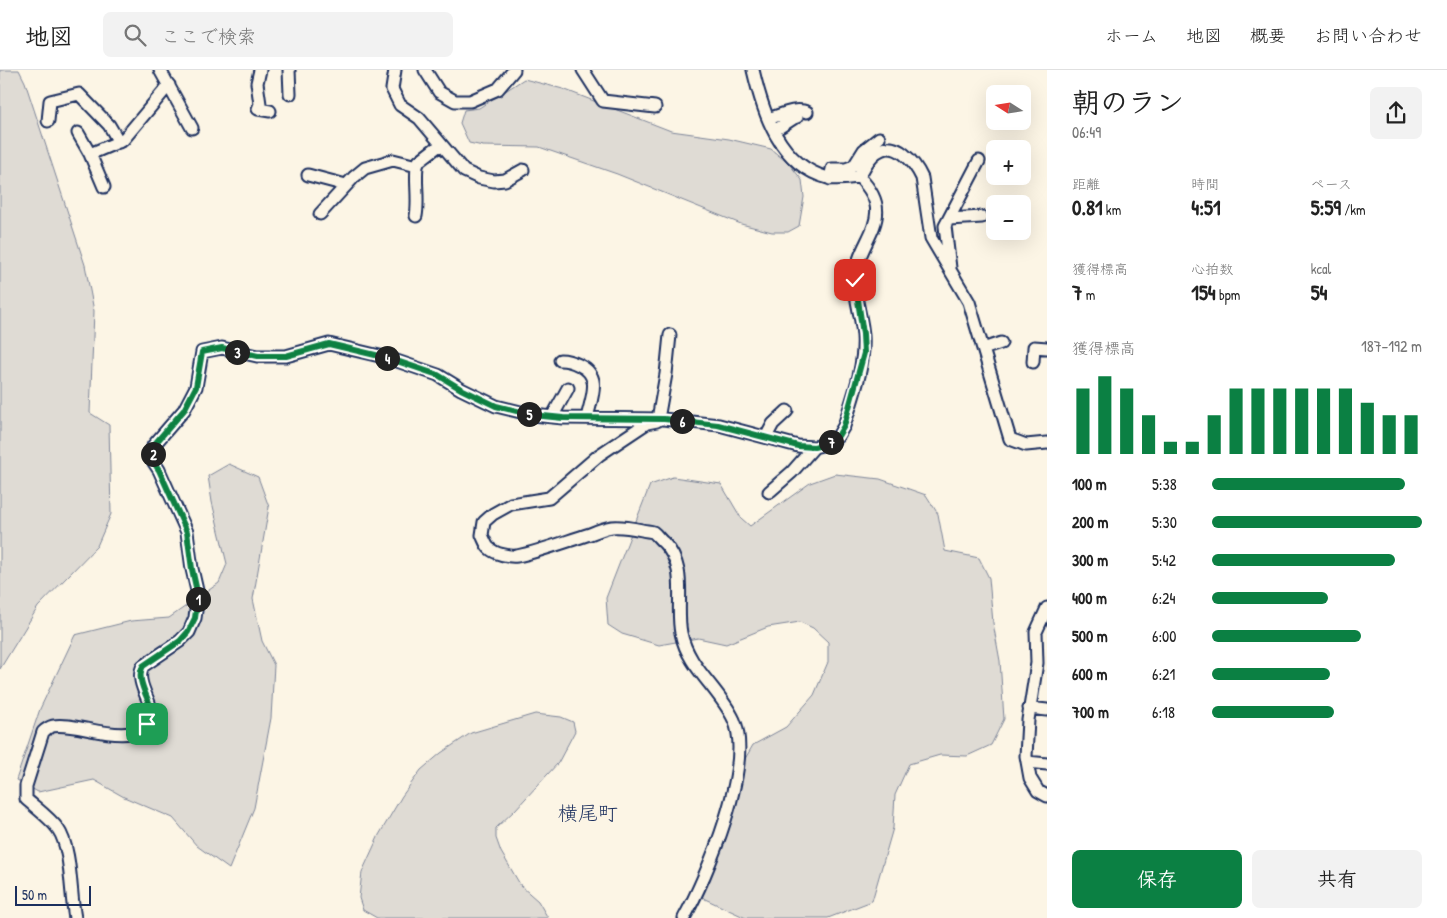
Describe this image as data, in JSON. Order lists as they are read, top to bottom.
{
  "districts": ["横尾町"],
  "scale_bar": "50 m",
  "north": "left",
  "page": {
    "header": "地図",
    "search": "ここで検索",
    "nav": [
      "ホーム",
      "地図",
      "概要",
      "お問い合わせ"
    ],
    "heading": ["朝のラン", "06:49"],
    "map_buttons": ["+", "−"],
    "stats": [
      ["距離", "0.81 km"],
      ["時間", "4:51"],
      ["ペース", "5:59 /km"],
      ["獲得標高", "7 m"],
      ["心拍数", "154 bpm"],
      ["kcal", "54"]
    ],
    "chart": ["獲得標高", "187–192 m"],
    "pins": [
      "3",
      "4",
      "5",
      "6",
      "7",
      "2",
      "1"
    ],
    "list": [
      {
        "name": "100 m",
        "note": "5:38"
      },
      {
        "name": "200 m",
        "note": "5:30"
      },
      {
        "name": "300 m",
        "note": "5:42"
      },
      {
        "name": "400 m",
        "note": "6:24"
      },
      {
        "name": "500 m",
        "note": "6:00"
      },
      {
        "name": "600 m",
        "note": "6:21"
      },
      {
        "name": "700 m",
        "note": "6:18"
      }
    ],
    "buttons": ["保存", "共有"],
    "scale": "50 m"
  }
}
